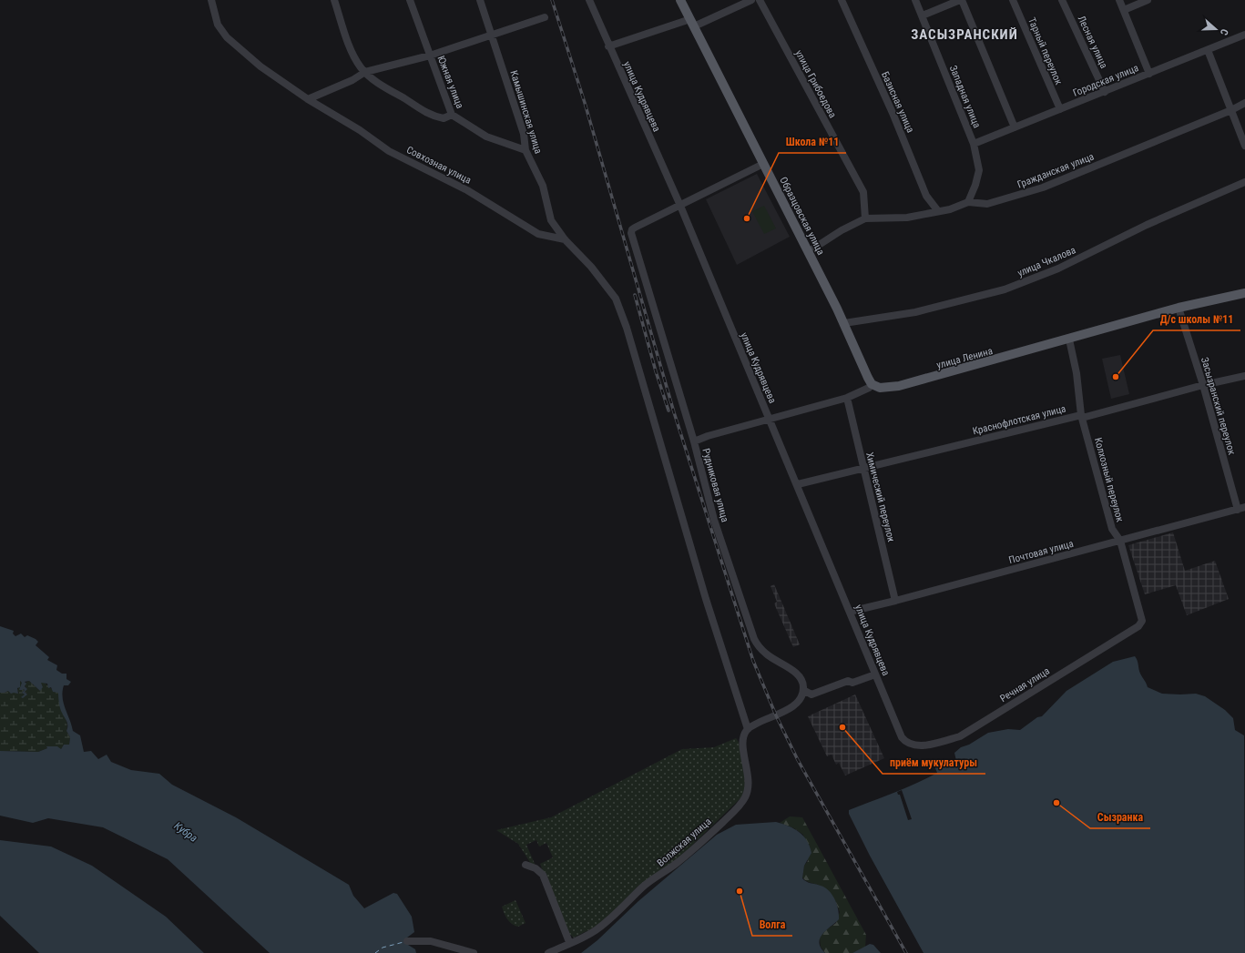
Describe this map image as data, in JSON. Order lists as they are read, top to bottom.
{
  "streets": {
    "main road": ["Образцовская улица", "улица Ленина"],
    "street": [
      "Лесная улица",
      "Тарный переулок",
      "Городская улица",
      "Южная улица",
      "улица Грибоедова",
      "улица Кудрявцева",
      "Западная улица",
      "Базисная улица",
      "Камышинская улица",
      "Совхозная улица",
      "Гражданская улица",
      "улица Чкалова",
      "Засызранский переулок",
      "Краснофлотская улица",
      "Колхозный переулок",
      "Рудниковая улица",
      "Химический переулок",
      "Почтовая улица",
      "Речная улица",
      "Волжская улица"
    ]
  },
  "crossings": [
    ["Лесная улица", "Городская улица"],
    ["Тарный переулок", "Городская улица"],
    ["Городская улица", "Западная улица"],
    ["Южная улица", "Камышинская улица"],
    ["улица Грибоедова", "Гражданская улица"],
    ["улица Кудрявцева", "Краснофлотская улица"],
    ["улица Кудрявцева", "Рудниковая улица"],
    ["улица Кудрявцева", "Почтовая улица"],
    ["улица Кудрявцева", "Речная улица"],
    ["Западная улица", "Гражданская улица"],
    ["Базисная улица", "Гражданская улица"],
    ["Камышинская улица", "Совхозная улица"],
    ["Гражданская улица", "Образцовская улица"],
    ["Образцовская улица", "улица Чкалова"],
    ["Образцовская улица", "улица Ленина"],
    ["улица Ленина", "Засызранский переулок"],
    ["улица Ленина", "Колхозный переулок"],
    ["Засызранский переулок", "Краснофлотская улица"],
    ["Засызранский переулок", "Почтовая улица"],
    ["Краснофлотская улица", "Колхозный переулок"],
    ["Краснофлотская улица", "Химический переулок"],
    ["Колхозный переулок", "Почтовая улица"],
    ["Колхозный переулок", "Речная улица"],
    ["Химический переулок", "Почтовая улица"]
  ],
  "districts": ["ЗАСЫЗРАНСКИЙ"],
  "water": ["Кубра"],
  "places": [
    "Школа №11",
    "Д/с школы №11",
    "приём мукулатуры",
    "Сызранка",
    "Волга"
  ],
  "north": "right"
}
